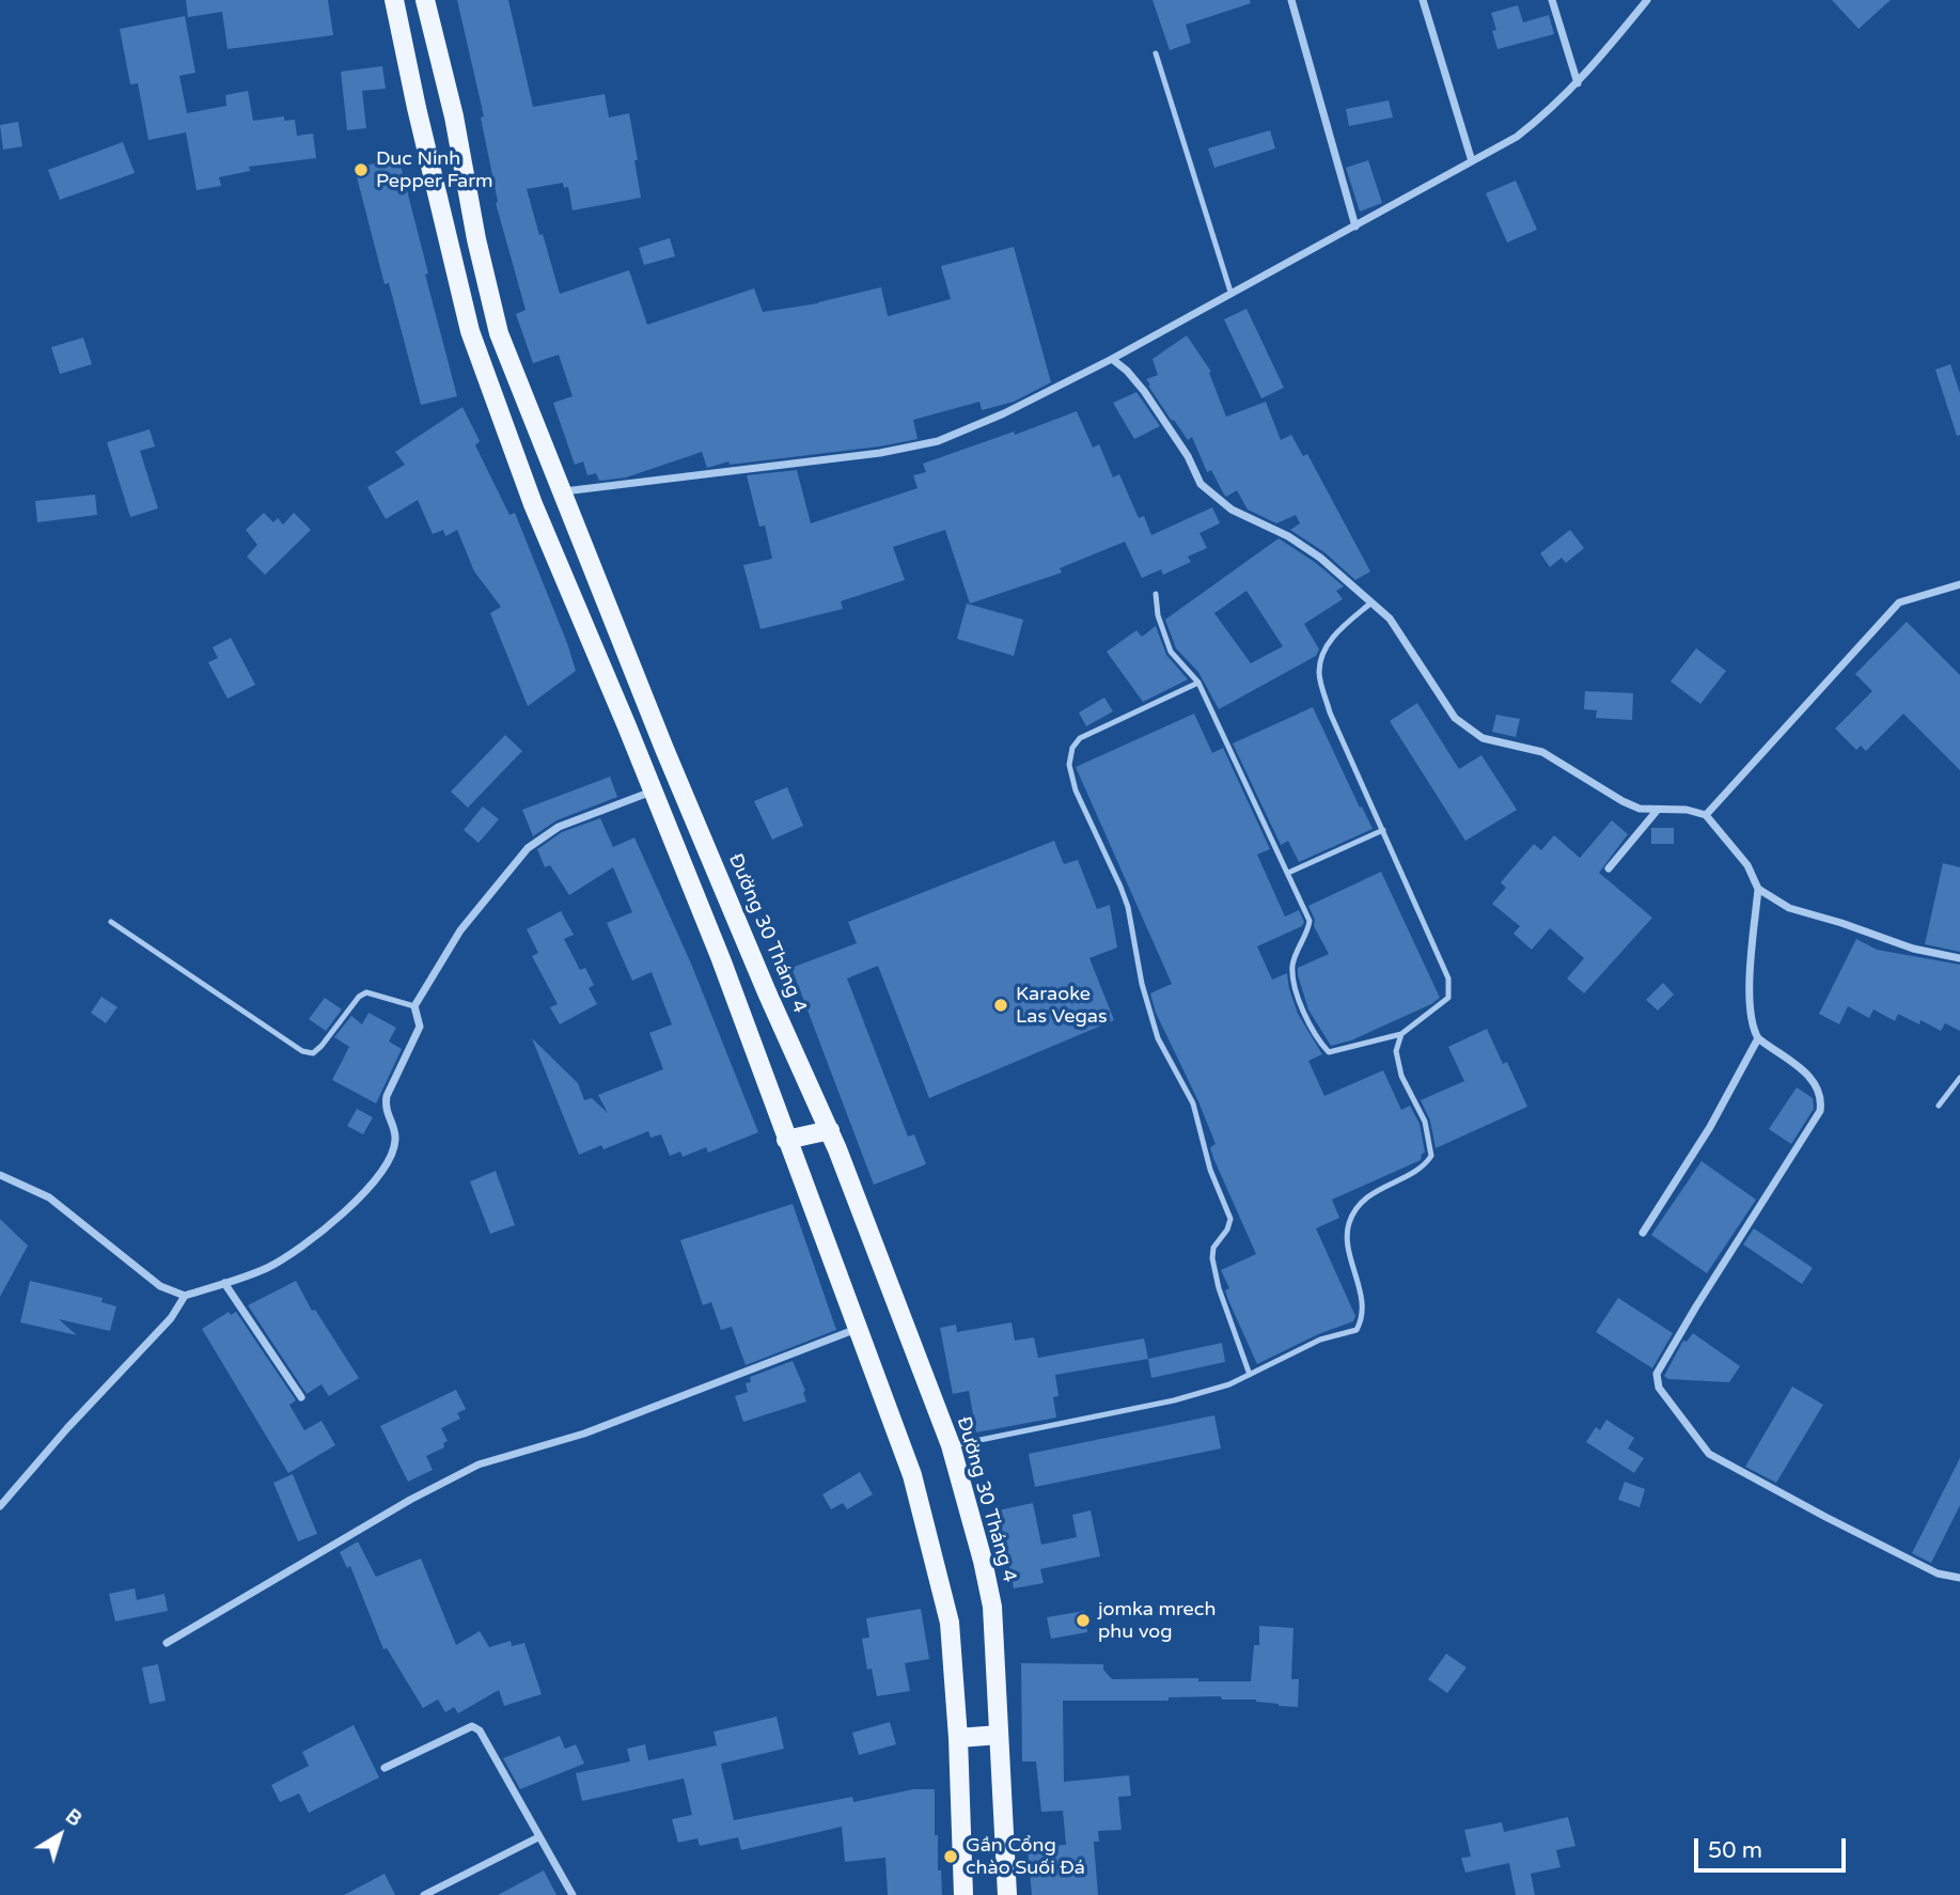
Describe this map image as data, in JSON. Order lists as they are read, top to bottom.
{
  "streets": {
    "main road": ["Đường 30 Tháng 4"]
  },
  "places": [
    "Duc Ninh Pepper Farm",
    "Karaoke Las Vegas",
    "jomka mrech phu vog",
    "Gần Cổng chào Suối Đá"
  ],
  "scale_bar": "50 m",
  "north": "top right"
}
